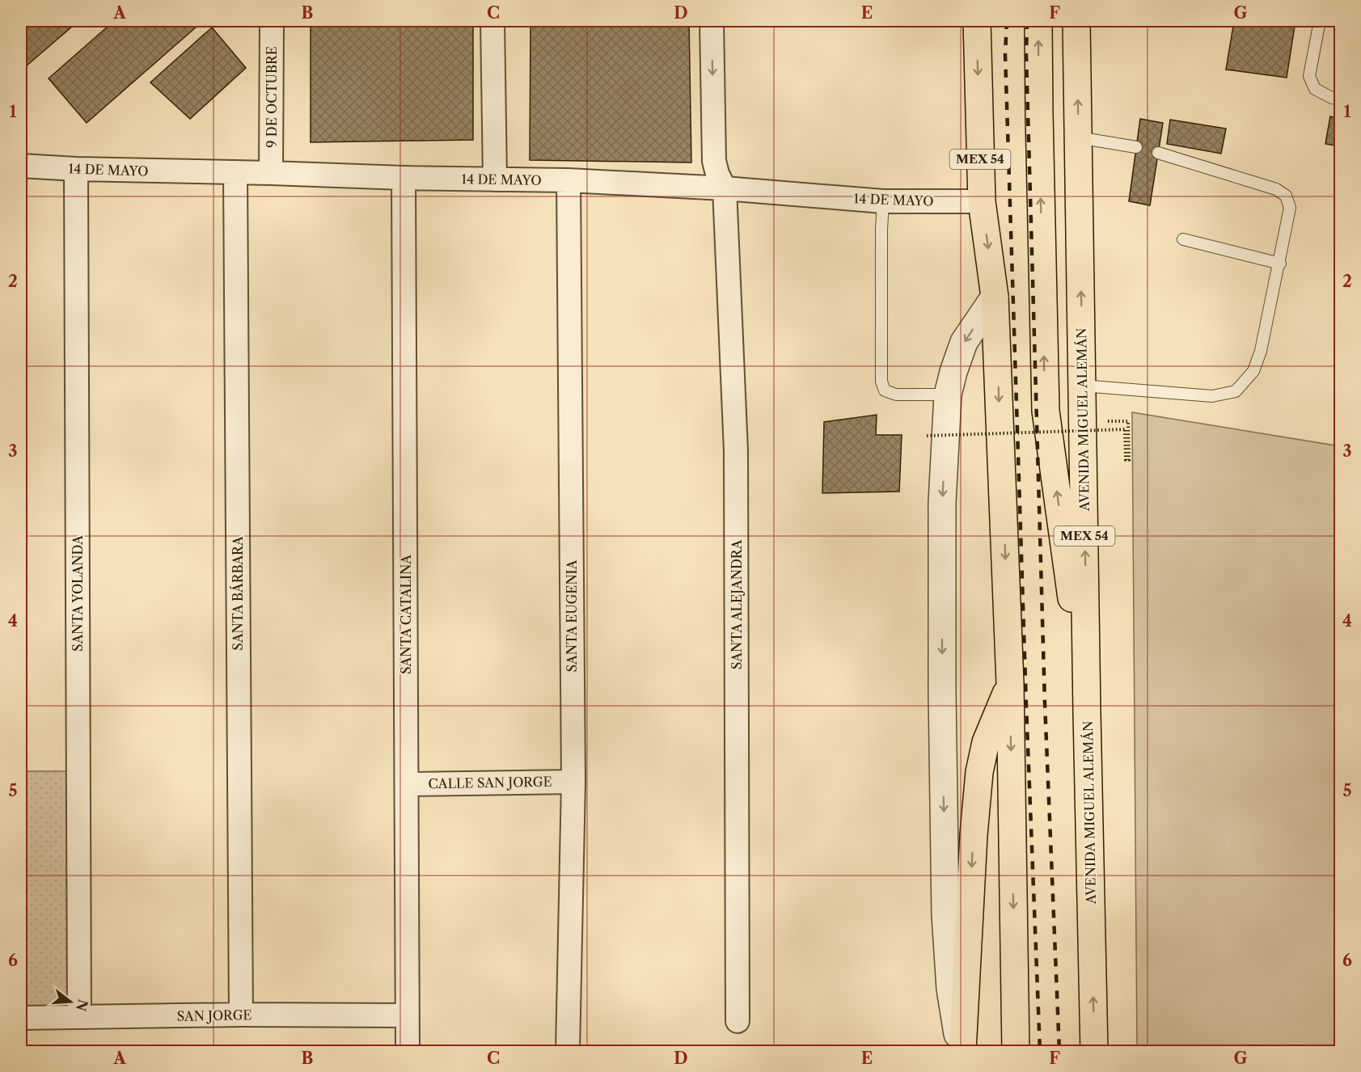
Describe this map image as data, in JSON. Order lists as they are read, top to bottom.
{
  "streets": {
    "highway": ["MEX 54", "AVENIDA MIGUEL ALEMÁN"],
    "street": [
      "9 DE OCTUBRE",
      "14 DE MAYO",
      "SANTA YOLANDA",
      "SANTA BÁRBARA",
      "SANTA ALEJANDRA",
      "SANTA CATALINA",
      "SANTA EUGENIA",
      "CALLE SAN JORGE",
      "SAN JORGE"
    ]
  },
  "crossings": [
    ["9 DE OCTUBRE", "14 DE MAYO"],
    ["MEX 54", "14 DE MAYO"],
    ["14 DE MAYO", "SANTA YOLANDA"],
    ["14 DE MAYO", "SANTA BÁRBARA"],
    ["14 DE MAYO", "SANTA ALEJANDRA"],
    ["14 DE MAYO", "SANTA CATALINA"],
    ["14 DE MAYO", "SANTA EUGENIA"],
    ["SANTA YOLANDA", "SAN JORGE"],
    ["SANTA BÁRBARA", "SAN JORGE"],
    ["SANTA CATALINA", "CALLE SAN JORGE"],
    ["SANTA CATALINA", "SAN JORGE"],
    ["SANTA EUGENIA", "CALLE SAN JORGE"]
  ],
  "north": "right",
  "grid": {
    "columns": [
      "A",
      "B",
      "C",
      "D",
      "E",
      "F",
      "G"
    ],
    "rows": [
      "1",
      "2",
      "3",
      "4",
      "5",
      "6"
    ]
  }
}
